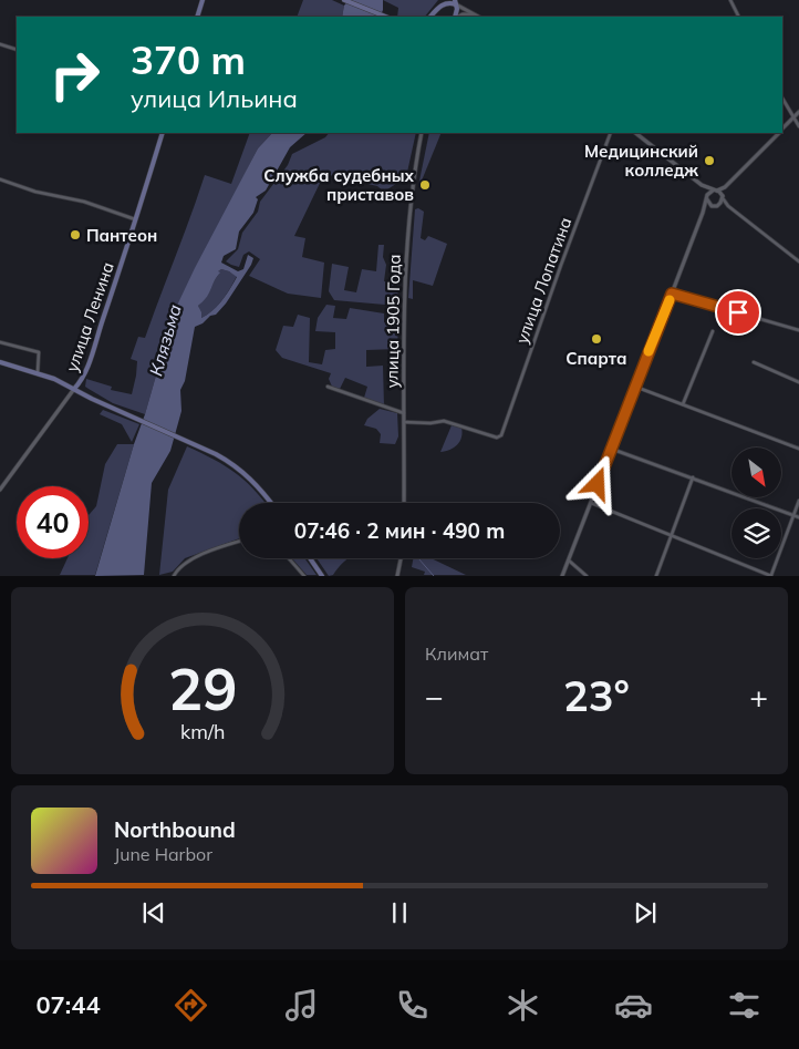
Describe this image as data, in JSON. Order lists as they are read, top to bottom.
{
  "streets": {
    "main road": ["улица Ленина"],
    "street": ["улица Лопатина", "улица 1905 Года"]
  },
  "crossings": [
    ["улица Лопатина", "улица 1905 Года"]
  ],
  "water": ["Клязьма"],
  "places": [
    "Медицинский колледж",
    "Служба судебных приставов",
    "Пантеон",
    "Спарта"
  ],
  "north": "bottom right",
  "page": {
    "turn": ["370 m", "улица Ильина"],
    "limit": "40",
    "trip": "07:46 · 2 мин · 490 m",
    "tile": "Климат",
    "heat": ["−", "23°", "+"],
    "song": ["Northbound", "June Harbor"],
    "tabs": "07:44",
    "gauge": ["29", "km/h"]
  }
}
